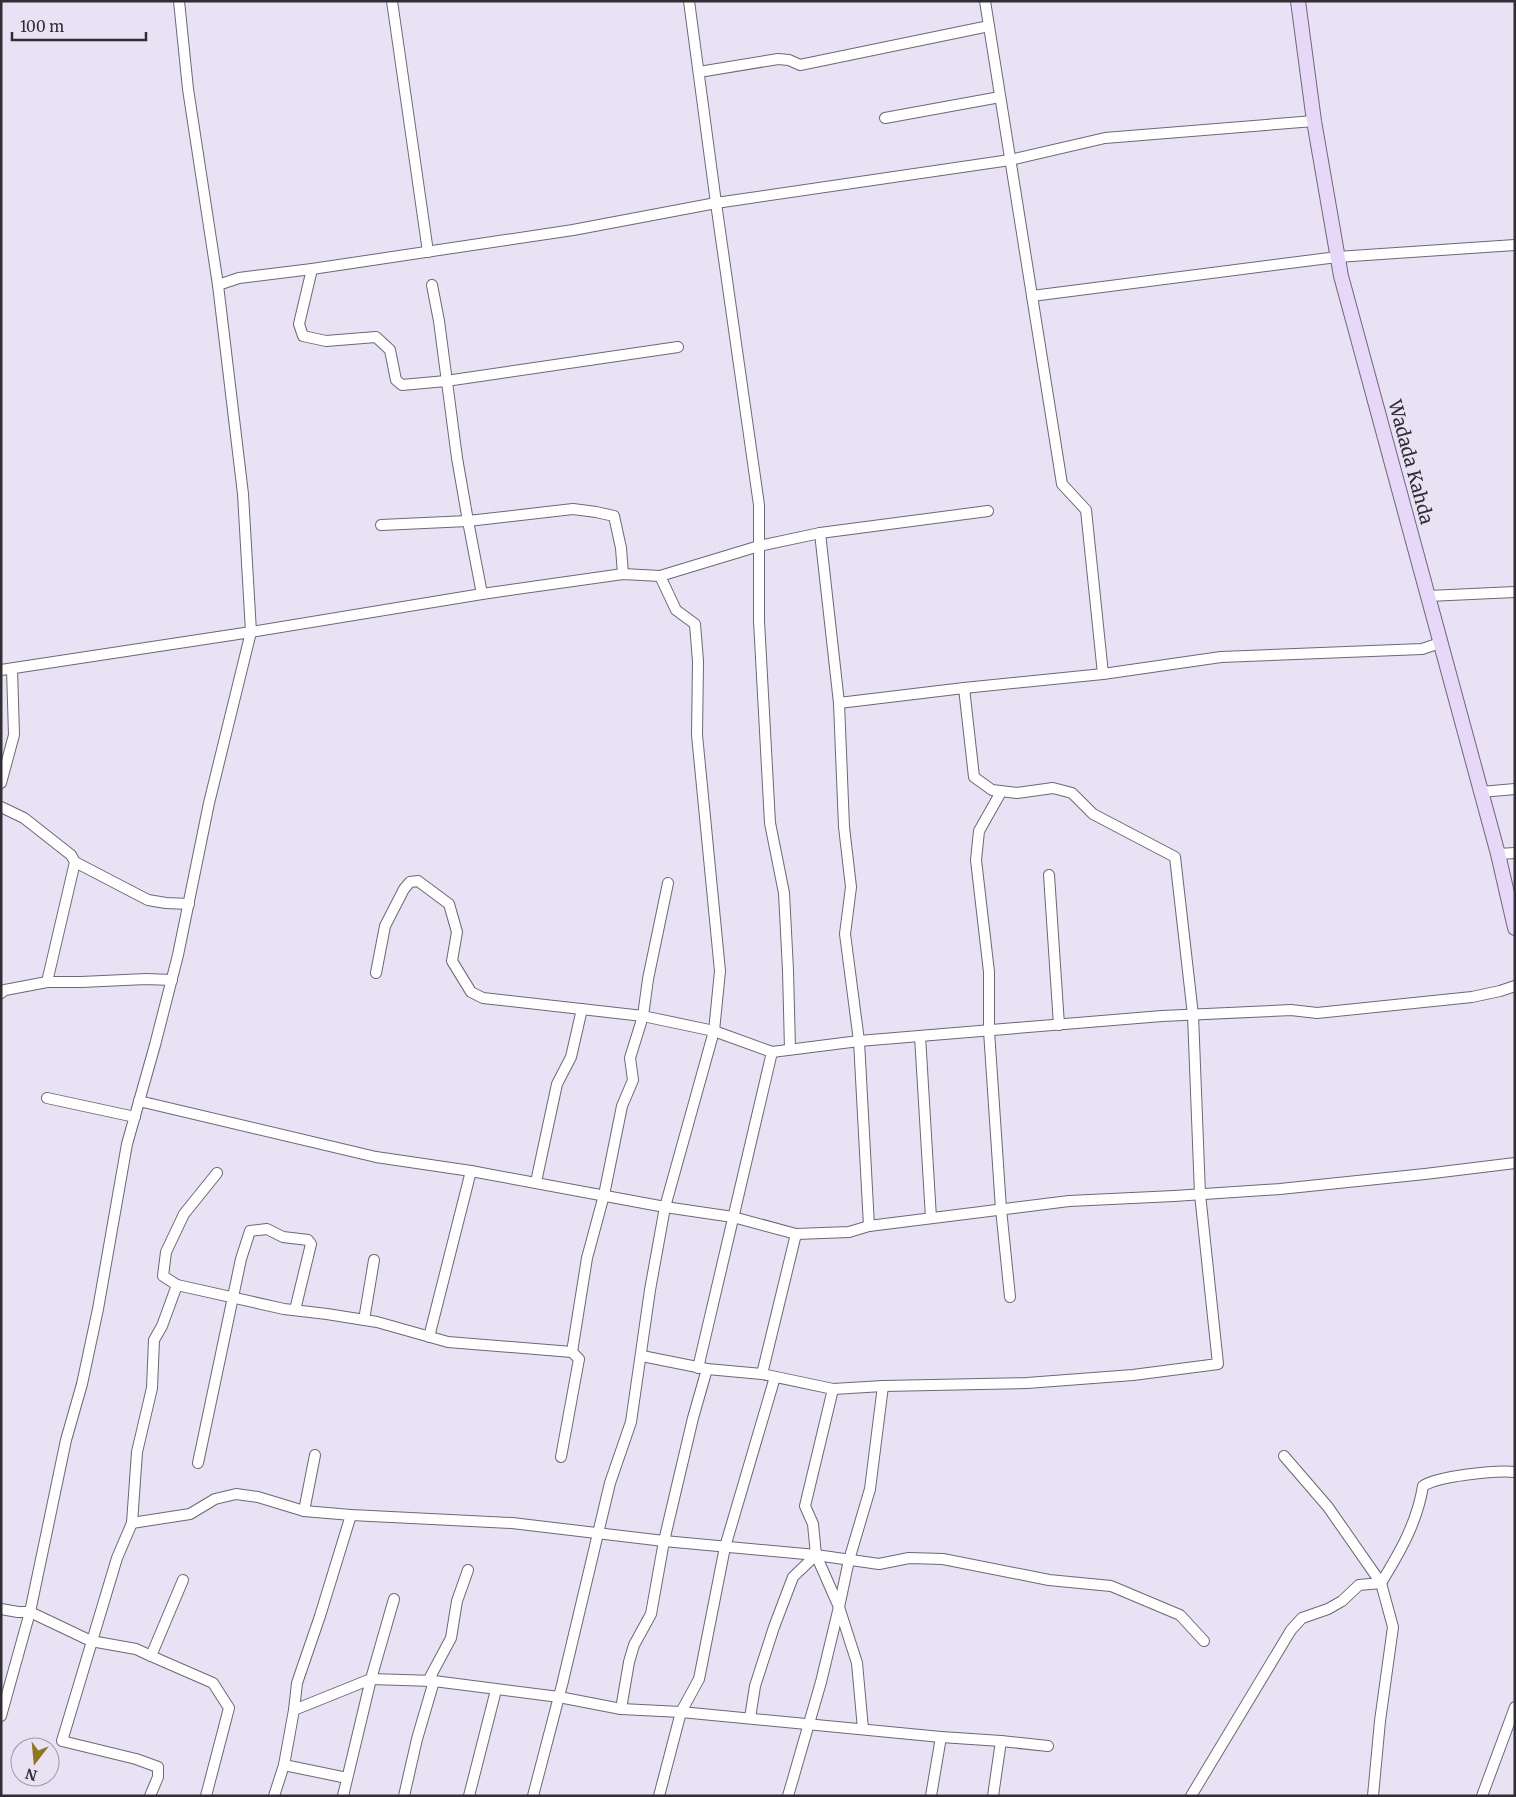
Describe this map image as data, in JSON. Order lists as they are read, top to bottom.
{
  "streets": {
    "main road": ["Wadada Kahda"]
  },
  "scale_bar": "100 m",
  "north": "bottom"
}
